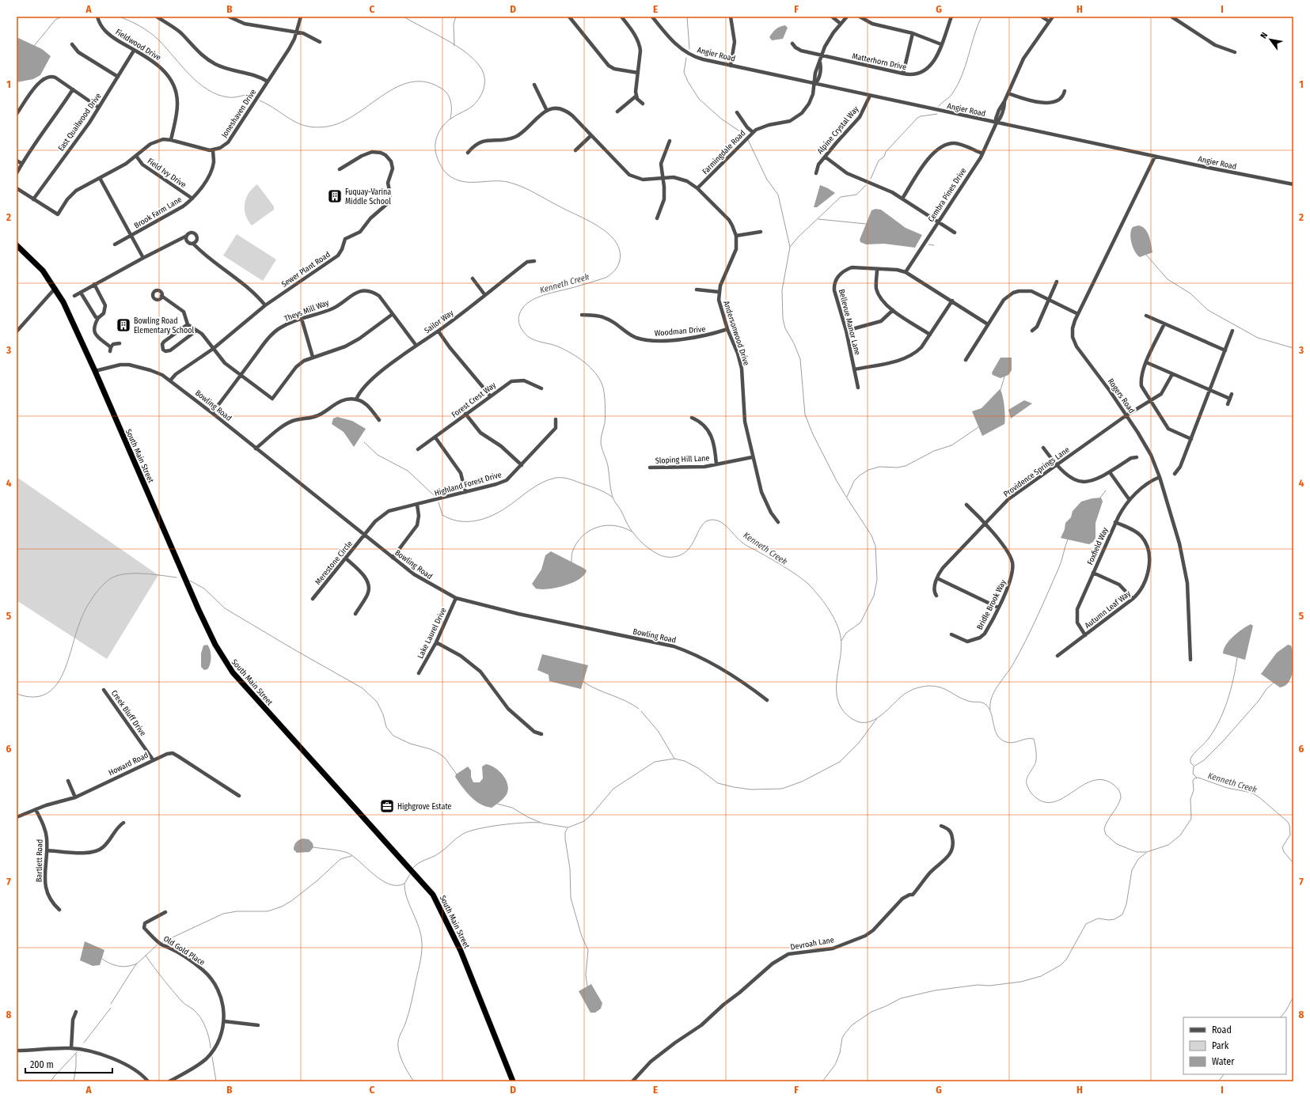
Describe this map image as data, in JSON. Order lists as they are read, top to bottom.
{
  "streets": {
    "highway": ["South Main Street"],
    "street": [
      "Fieldwood Drive",
      "Angier Road",
      "Matterhorn Drive",
      "Joneshaven Drive",
      "East Quailwood Drive",
      "Alpine Crystal Way",
      "Farmingdale Road",
      "Field Ivy Drive",
      "Cembra Pines Drive",
      "Brook Farm Lane",
      "Sewer Plant Road",
      "Theys Mill Way",
      "Sailor Way",
      "Bellevue Manor Lane",
      "Woodman Drive",
      "Andersonwood Drive",
      "Rogers Road",
      "Forest Crest Way",
      "Bowling Road",
      "Sloping Hill Lane",
      "Providence Springs Lane",
      "Highland Forest Drive",
      "Foxfield Way",
      "Merestone Circle",
      "Bridle Brook Way",
      "Autumn Leaf Way",
      "Lake Laurel Drive",
      "Creek Bluff Drive",
      "Howard Road",
      "Bartlett Road",
      "Devroah Lane",
      "Old Gold Place"
    ]
  },
  "crossings": [
    ["Fieldwood Drive", "East Quailwood Drive"],
    ["Angier Road", "Alpine Crystal Way"],
    ["Angier Road", "Farmingdale Road"],
    ["Angier Road", "Cembra Pines Drive"],
    ["Angier Road", "Rogers Road"],
    ["Matterhorn Drive", "Farmingdale Road"],
    ["Joneshaven Drive", "Brook Farm Lane"],
    ["Farmingdale Road", "Andersonwood Drive"],
    ["Field Ivy Drive", "Brook Farm Lane"],
    ["Cembra Pines Drive", "Bellevue Manor Lane"],
    ["Sewer Plant Road", "Bowling Road"],
    ["Theys Mill Way", "Sailor Way"],
    ["Theys Mill Way", "Bowling Road"],
    ["Woodman Drive", "Andersonwood Drive"],
    ["Andersonwood Drive", "Sloping Hill Lane"],
    ["Rogers Road", "Providence Springs Lane"],
    ["Rogers Road", "Foxfield Way"],
    ["Bowling Road", "South Main Street"],
    ["Bowling Road", "Highland Forest Drive"],
    ["Bowling Road", "Merestone Circle"],
    ["Bowling Road", "Lake Laurel Drive"],
    ["Providence Springs Lane", "Bridle Brook Way"],
    ["Highland Forest Drive", "Merestone Circle"],
    ["Foxfield Way", "Autumn Leaf Way"],
    ["Creek Bluff Drive", "Howard Road"],
    ["Howard Road", "Bartlett Road"]
  ],
  "water": ["Kenneth Creek"],
  "places": {
    "building": ["Fuquay-Varina Middle School", "Bowling Road Elementary School"],
    "office": ["Highgrove Estate"]
  },
  "legend": ["Road", "Park", "Water"],
  "scale_bar": "200 m",
  "north": "top left",
  "grid": {
    "columns": [
      "A",
      "B",
      "C",
      "D",
      "E",
      "F",
      "G",
      "H",
      "I"
    ],
    "rows": [
      "1",
      "2",
      "3",
      "4",
      "5",
      "6",
      "7",
      "8"
    ]
  }
}
